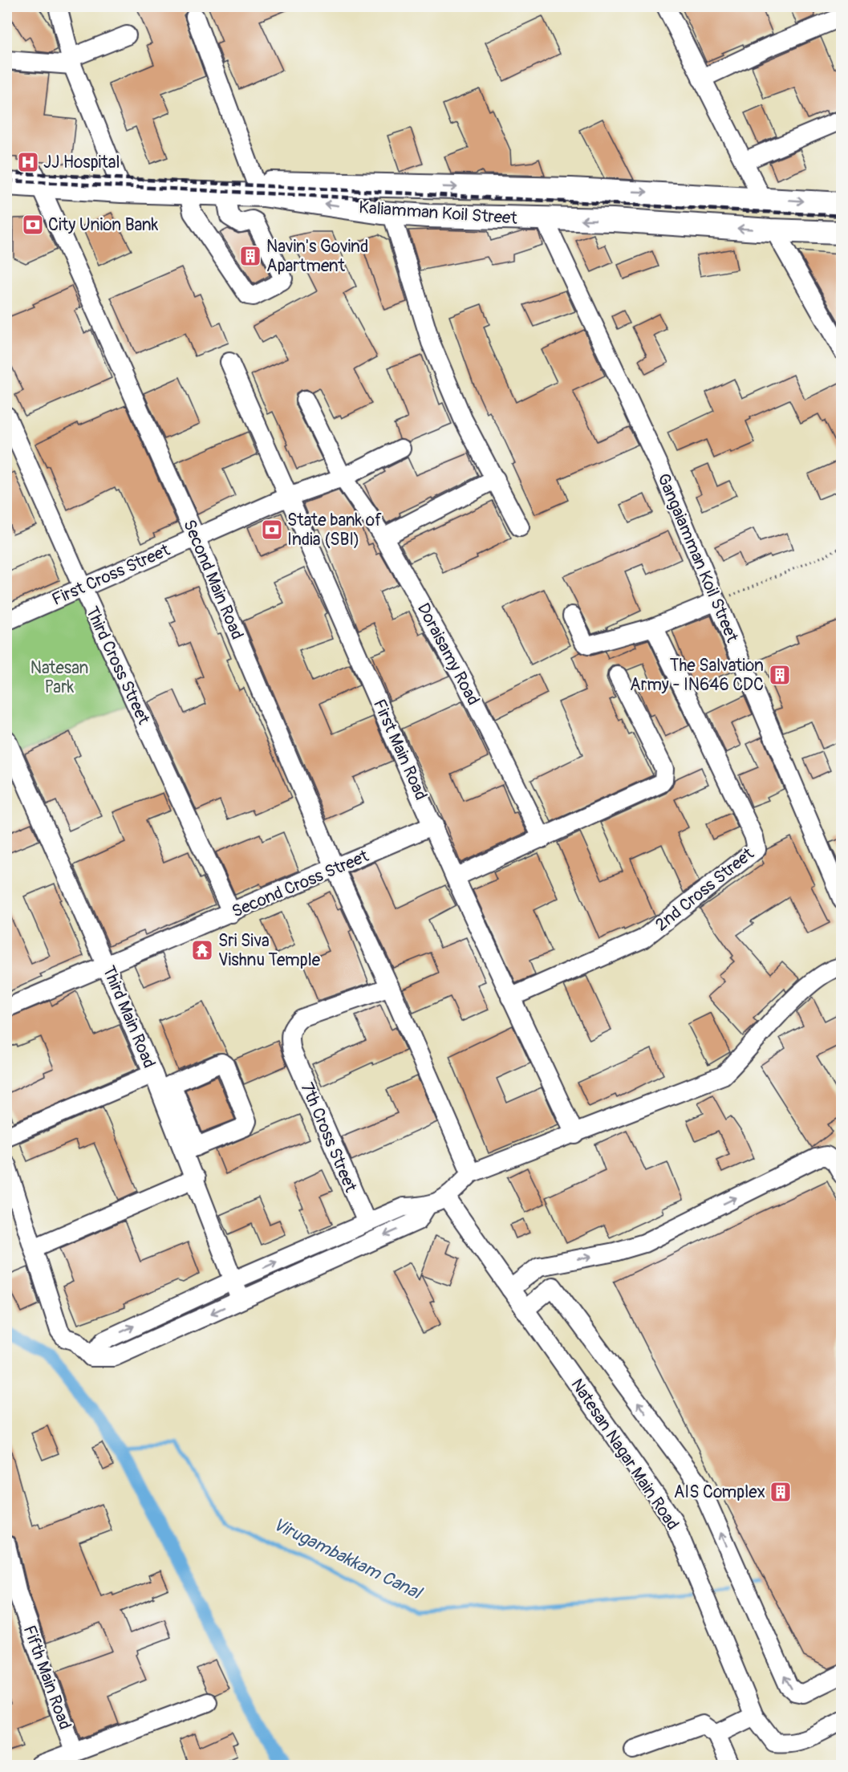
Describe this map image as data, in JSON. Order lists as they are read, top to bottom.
{
  "streets": {
    "main road": ["Kaliamman Koil Street"],
    "street": [
      "Gangaiamman Koil Street",
      "First Cross Street",
      "Second Main Road",
      "Doraisamy Road",
      "Third Cross Street",
      "First Main Road",
      "Second Cross Street",
      "2nd Cross Street",
      "Third Main Road",
      "7th Cross Street",
      "Natesan Nagar Main Road",
      "Fifth Main Road"
    ]
  },
  "crossings": [
    ["Kaliamman Koil Street", "Gangaiamman Koil Street"],
    ["Kaliamman Koil Street", "Second Main Road"],
    ["First Cross Street", "Second Main Road"],
    ["First Cross Street", "Doraisamy Road"],
    ["First Cross Street", "Third Cross Street"],
    ["First Cross Street", "First Main Road"],
    ["Second Main Road", "Second Cross Street"],
    ["Second Main Road", "7th Cross Street"],
    ["Third Cross Street", "Second Cross Street"],
    ["First Main Road", "Second Cross Street"],
    ["First Main Road", "2nd Cross Street"],
    ["Second Cross Street", "Third Main Road"]
  ],
  "water": ["Virugambakkam Canal"],
  "parks": ["Natesan Park"],
  "places": {
    "hospital": ["JJ Hospital"],
    "bank": ["City Union Bank", "State bank of India (SBI)"],
    "building": ["Navin's Govind Apartment", "The Salvation Army - IN646 CDC", "AIS Complex"],
    "temple": ["Sri Siva Vishnu Temple"]
  }
}
